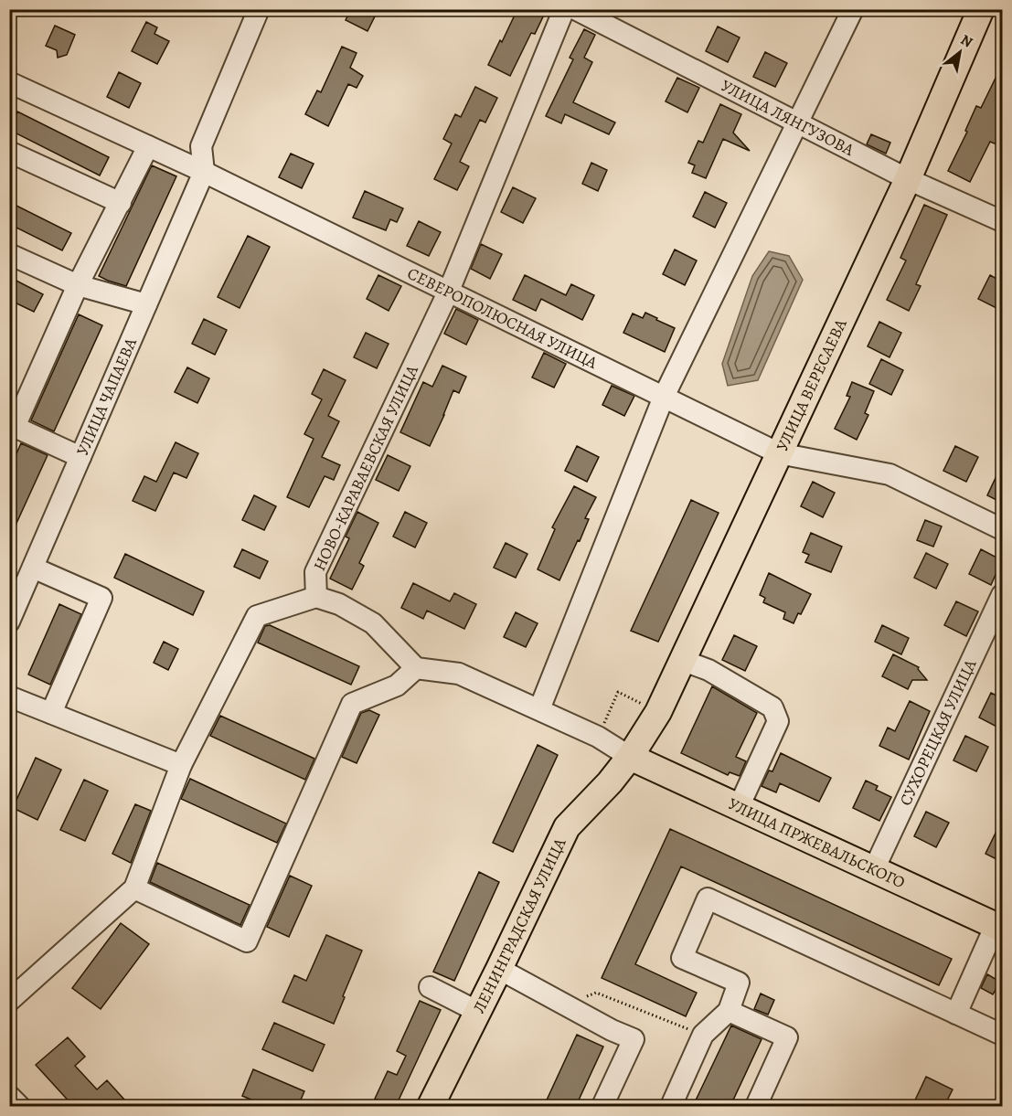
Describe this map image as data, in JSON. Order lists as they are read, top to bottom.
{
  "streets": {
    "main road": ["УЛИЦА ВЕРЕСАЕВА", "УЛИЦА ПРЖЕВАЛЬСКОГО", "ЛЕНИНГРАДСКАЯ УЛИЦА"],
    "street": [
      "УЛИЦА ЛЯНГУЗОВА",
      "СЕВЕРОПОЛЮСНАЯ УЛИЦА",
      "УЛИЦА ЧАПАЕВА",
      "НОВО-КАРАВАЕВСКАЯ УЛИЦА",
      "СУХОРЕЦКАЯ УЛИЦА"
    ]
  },
  "crossings": [
    ["УЛИЦА ЛЯНГУЗОВА", "УЛИЦА ВЕРЕСАЕВА"],
    ["СЕВЕРОПОЛЮСНАЯ УЛИЦА", "УЛИЦА ВЕРЕСАЕВА"],
    ["СЕВЕРОПОЛЮСНАЯ УЛИЦА", "УЛИЦА ЧАПАЕВА"],
    ["СЕВЕРОПОЛЮСНАЯ УЛИЦА", "НОВО-КАРАВАЕВСКАЯ УЛИЦА"],
    ["УЛИЦА ВЕРЕСАЕВА", "УЛИЦА ПРЖЕВАЛЬСКОГО"],
    ["УЛИЦА ВЕРЕСАЕВА", "ЛЕНИНГРАДСКАЯ УЛИЦА"],
    ["СУХОРЕЦКАЯ УЛИЦА", "УЛИЦА ПРЖЕВАЛЬСКОГО"],
    ["УЛИЦА ПРЖЕВАЛЬСКОГО", "ЛЕНИНГРАДСКАЯ УЛИЦА"]
  ],
  "north": "top right"
}
